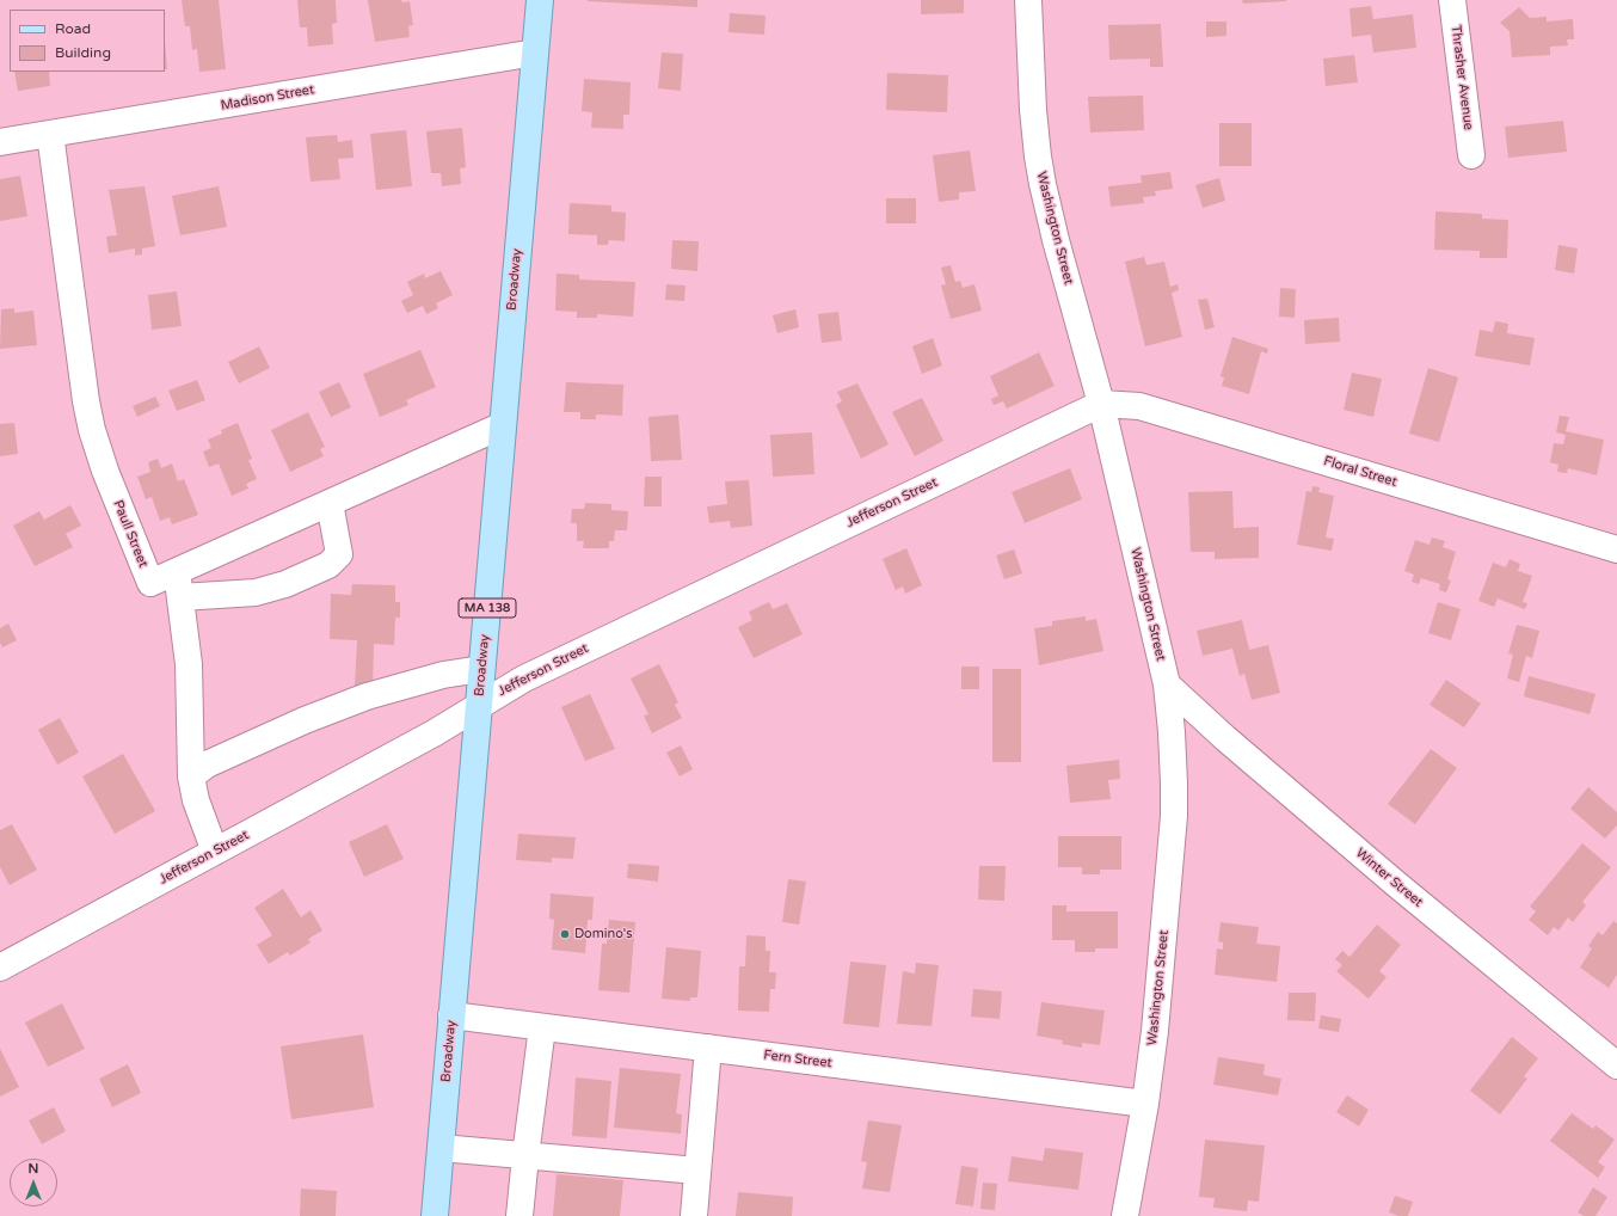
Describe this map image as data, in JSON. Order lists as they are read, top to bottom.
{
  "streets": {
    "main road": ["Broadway", "MA 138"],
    "street": [
      "Thrasher Avenue",
      "Madison Street",
      "Washington Street",
      "Floral Street",
      "Jefferson Street",
      "Paull Street",
      "Winter Street",
      "Fern Street"
    ]
  },
  "crossings": [
    ["Madison Street", "Broadway"],
    ["Madison Street", "Paull Street"],
    ["Washington Street", "Floral Street"],
    ["Washington Street", "Jefferson Street"],
    ["Washington Street", "Winter Street"],
    ["Washington Street", "Fern Street"],
    ["Broadway", "Jefferson Street"],
    ["Broadway", "Paull Street"],
    ["Broadway", "Fern Street"],
    ["Floral Street", "Jefferson Street"]
  ],
  "places": ["Domino's"],
  "legend": ["Road", "Building"],
  "north": "top"
}
